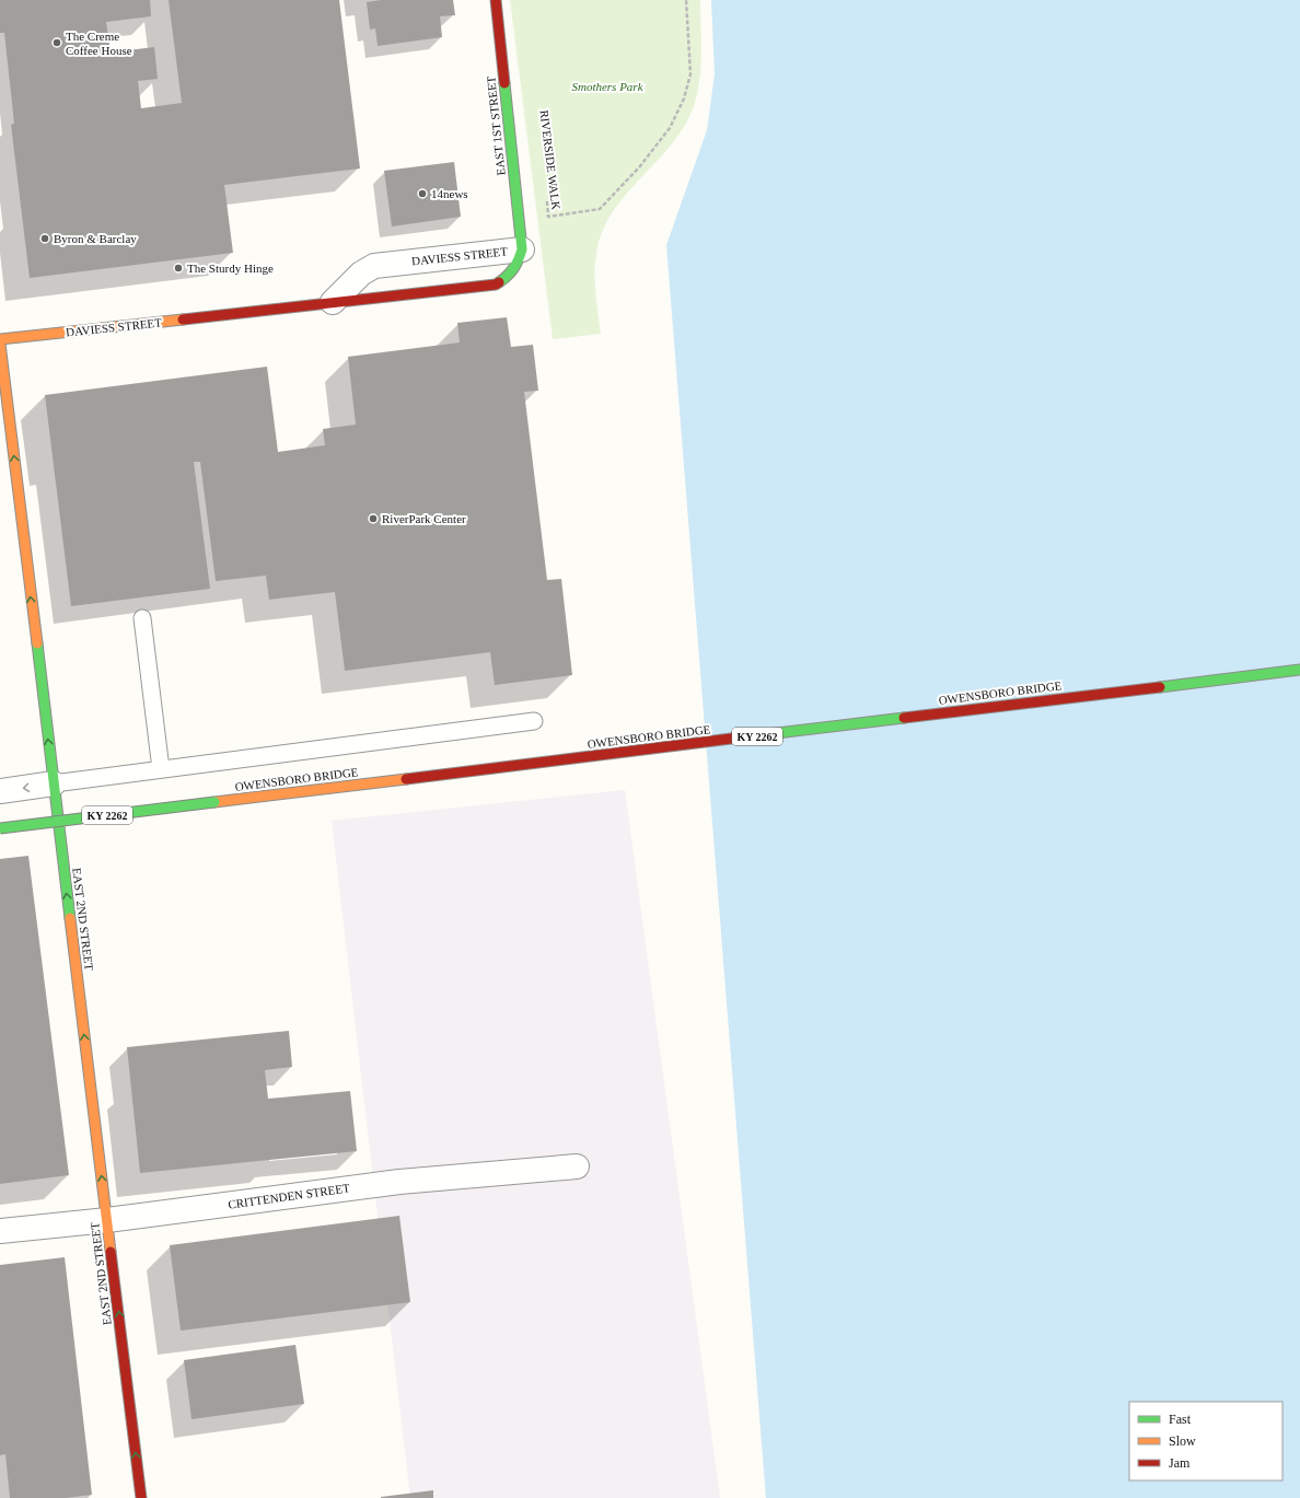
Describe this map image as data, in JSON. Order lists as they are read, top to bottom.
{
  "streets": {
    "main road": [
      "EAST 1ST STREET",
      "DAVIESS STREET",
      "OWENSBORO BRIDGE",
      "KY 2262",
      "EAST 2ND STREET"
    ],
    "street": ["CRITTENDEN STREET"],
    "path": ["RIVERSIDE WALK"]
  },
  "crossings": [
    ["EAST 1ST STREET", "DAVIESS STREET"],
    ["EAST 2ND STREET", "CRITTENDEN STREET"]
  ],
  "one_way": ["EAST 2ND STREET"],
  "parks": ["Smothers Park"],
  "places": [
    "The Creme Coffee House",
    "14news",
    "Byron & Barclay",
    "The Sturdy Hinge",
    "RiverPark Center"
  ],
  "legend": ["Fast", "Slow", "Jam"]
}
